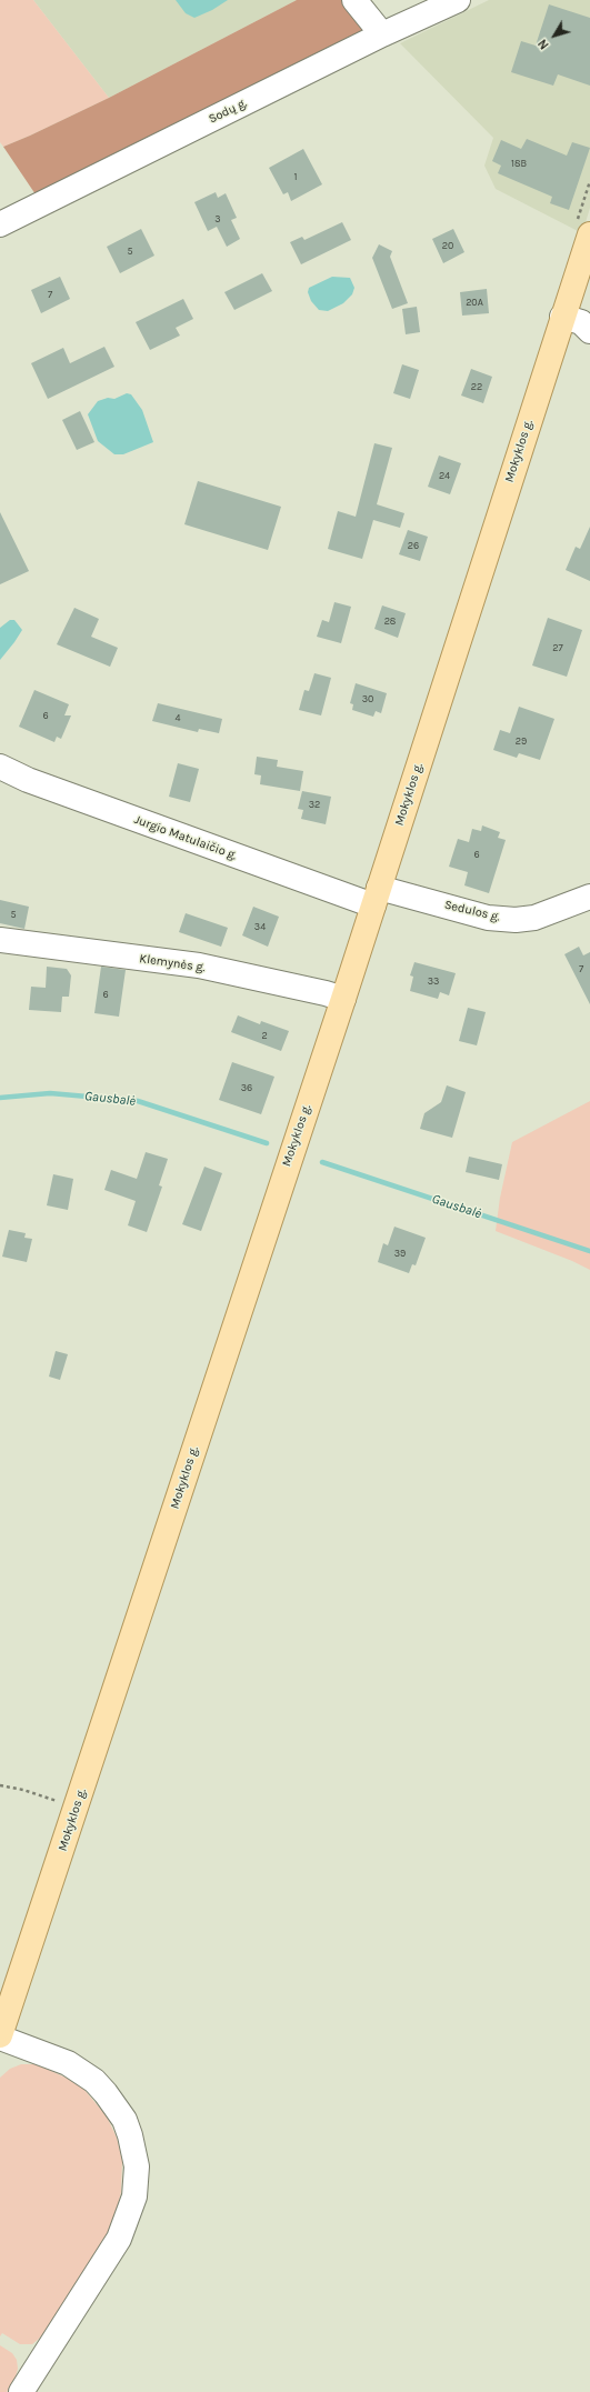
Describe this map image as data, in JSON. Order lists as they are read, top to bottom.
{
  "streets": {
    "main road": ["Mokyklos g."],
    "street": [
      "Sodų g.",
      "Jurgio Matulaičio g.",
      "Sedulos g.",
      "Klemynės g."
    ]
  },
  "crossings": [
    ["Mokyklos g.", "Jurgio Matulaičio g."],
    ["Mokyklos g.", "Sedulos g."],
    ["Mokyklos g.", "Klemynės g."],
    ["Jurgio Matulaičio g.", "Sedulos g."]
  ],
  "water": ["Gausbalė"],
  "house_numbers": [
    "18B",
    "1",
    "3",
    "20",
    "5",
    "7",
    "20A",
    "22",
    "24",
    "26",
    "28",
    "27",
    "30",
    "6",
    "4",
    "29",
    "32",
    "6",
    "5",
    "34",
    "7",
    "33",
    "6",
    "2",
    "36",
    "39"
  ],
  "north": "bottom left"
}
